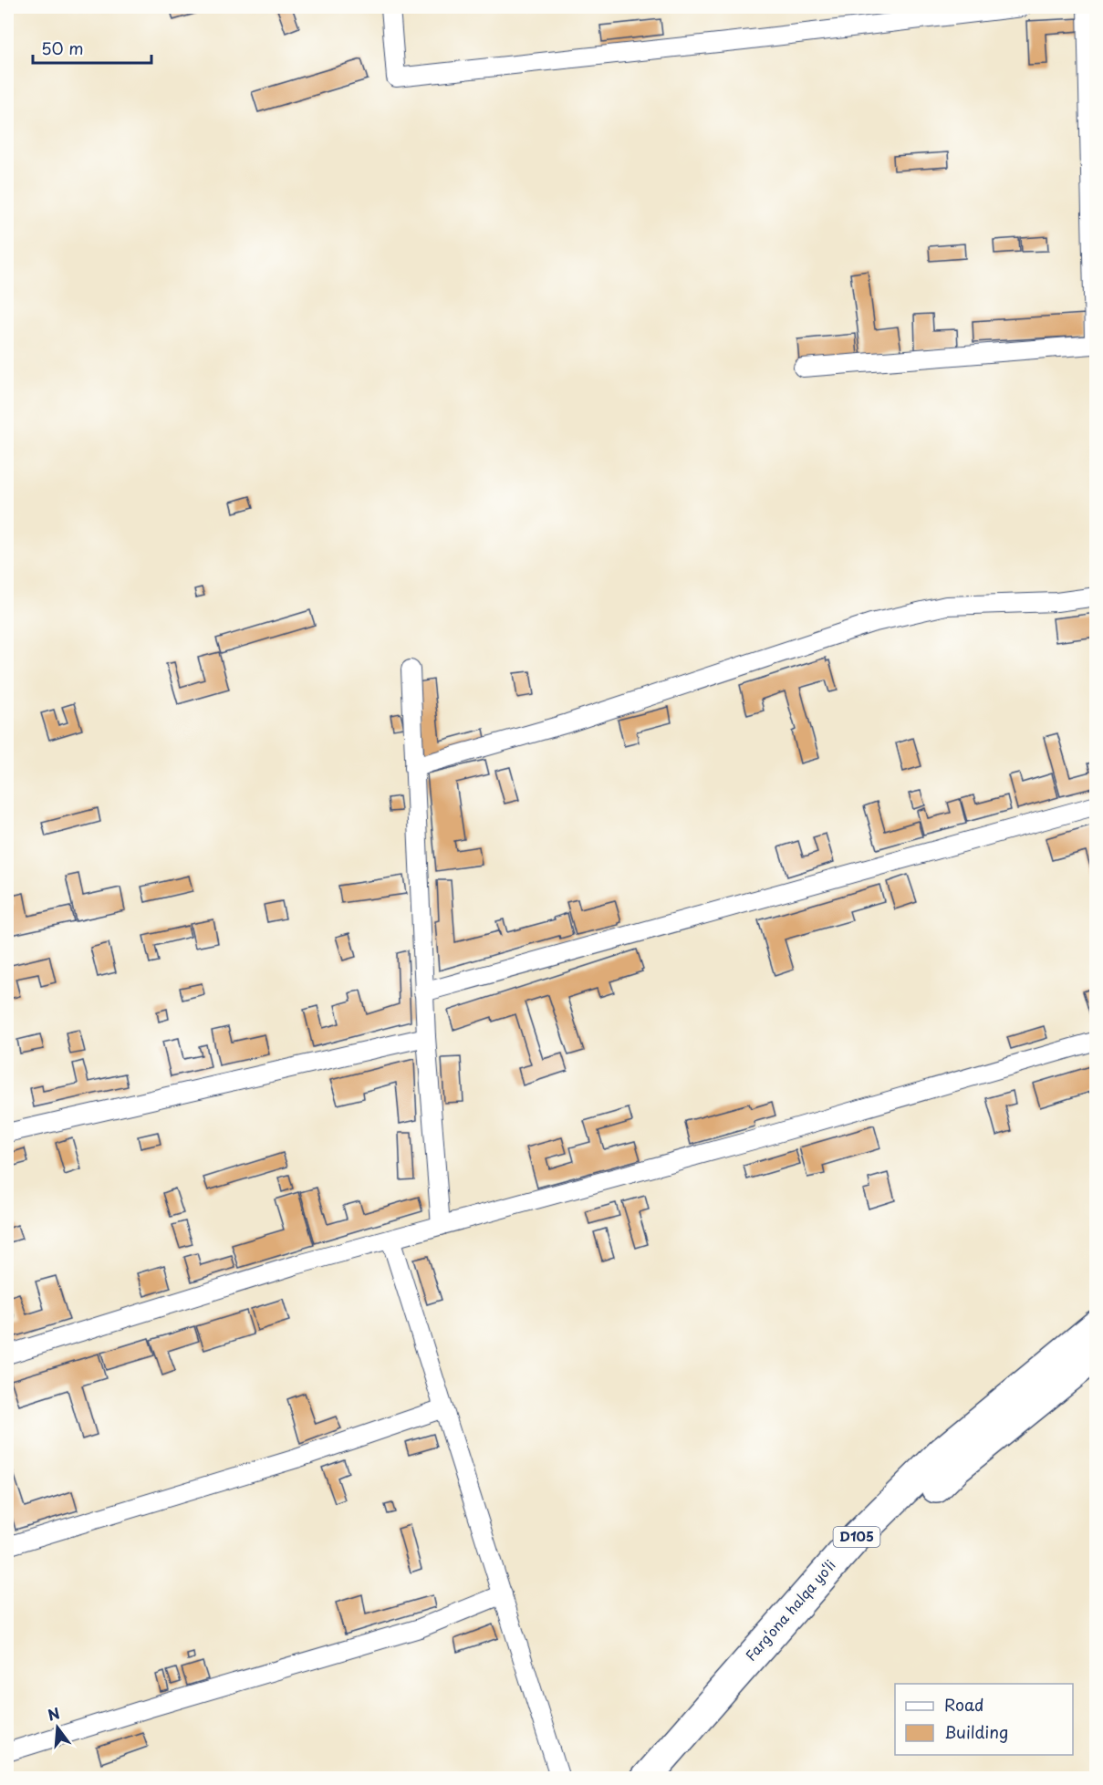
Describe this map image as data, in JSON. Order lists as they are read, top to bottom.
{
  "streets": {
    "highway": ["D105", "Farg‘ona halqa yo‘li"]
  },
  "legend": ["Road", "Building"],
  "scale_bar": "50 m",
  "north": "top"
}
